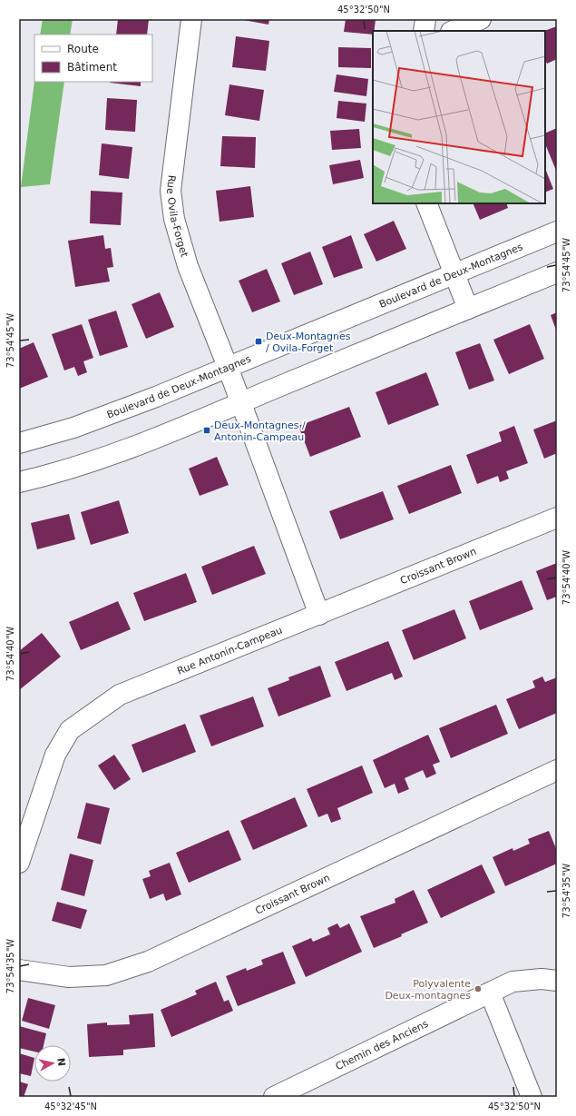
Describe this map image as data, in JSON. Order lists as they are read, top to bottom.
{
  "streets": {
    "street": [
      "Rue Ovila-Forget",
      "Boulevard de Deux-Montagnes",
      "Croissant Brown",
      "Rue Antonin-Campeau",
      "Chemin des Anciens"
    ]
  },
  "crossings": [
    ["Rue Ovila-Forget", "Boulevard de Deux-Montagnes"],
    ["Croissant Brown", "Rue Antonin-Campeau"]
  ],
  "places": {
    "transit": ["Deux-Montagnes / Ovila-Forget", "Deux-Montagnes / Antonin-Campeau"],
    "other": ["Polyvalente Deux-montagnes"]
  },
  "legend": ["Route", "Bâtiment"],
  "north": "right",
  "coordinates": [
    "45°32'50\"N",
    "73°54'45\"W",
    "73°54'40\"W",
    "73°54'35\"W",
    "45°32'45\"N"
  ]
}
